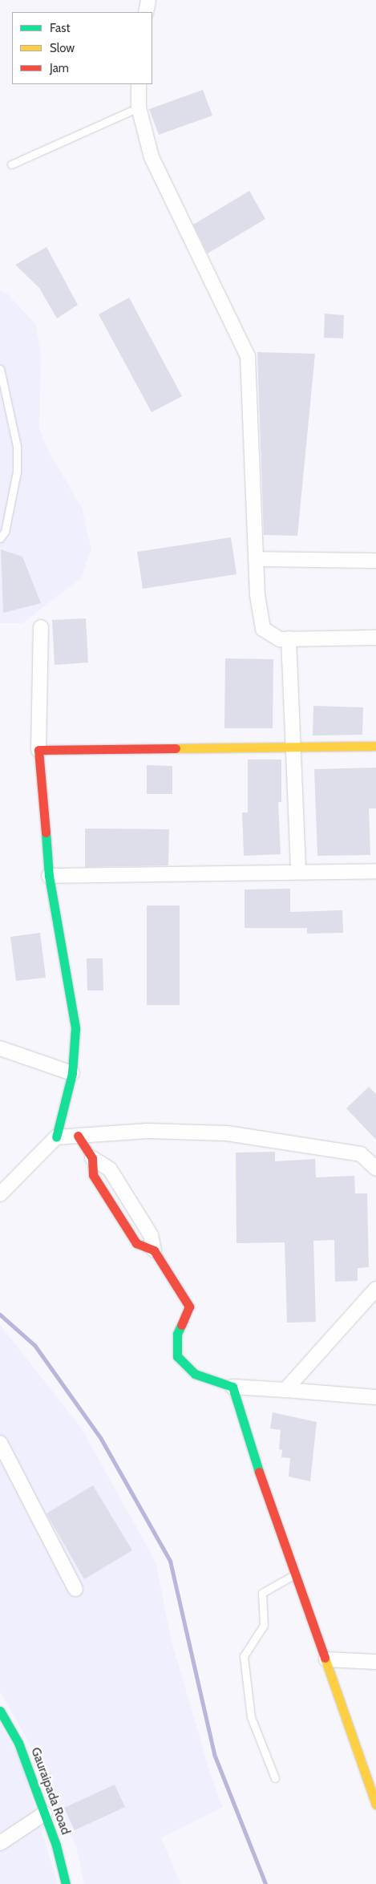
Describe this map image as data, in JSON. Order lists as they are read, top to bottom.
{
  "streets": {
    "street": ["Gauraipada Road"]
  },
  "legend": ["Fast", "Slow", "Jam"]
}
